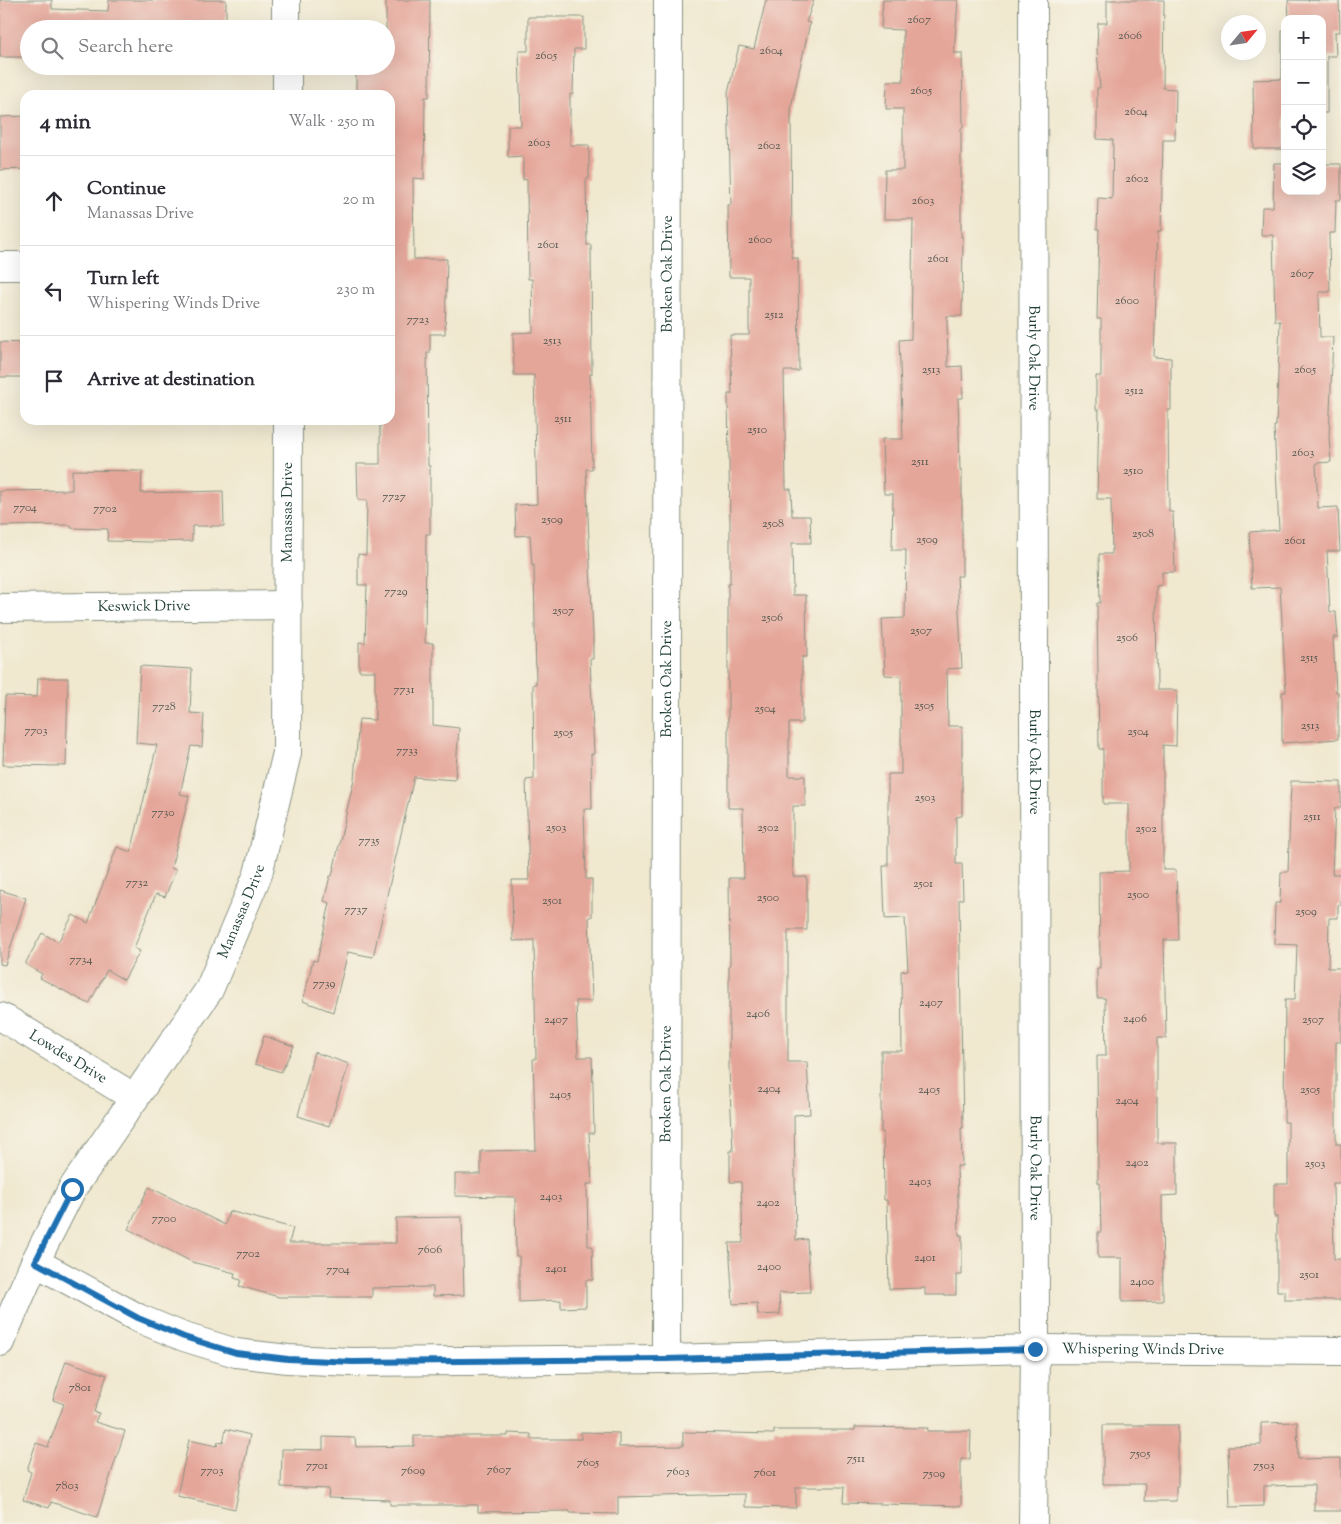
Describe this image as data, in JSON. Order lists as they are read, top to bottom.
{
  "streets": {
    "street": [
      "Broken Oak Drive",
      "Burly Oak Drive",
      "Manassas Drive",
      "Keswick Drive",
      "Lowdes Drive",
      "Whispering Winds Drive"
    ]
  },
  "crossings": [
    ["Broken Oak Drive", "Whispering Winds Drive"],
    ["Burly Oak Drive", "Whispering Winds Drive"],
    ["Manassas Drive", "Keswick Drive"],
    ["Manassas Drive", "Lowdes Drive"],
    ["Manassas Drive", "Whispering Winds Drive"]
  ],
  "house_numbers": [
    "2607",
    "2606",
    "2604",
    "2605",
    "2605",
    "2604",
    "2603",
    "2602",
    "2602",
    "2603",
    "2600",
    "2601",
    "2601",
    "2607",
    "2600",
    "2512",
    "7723",
    "2513",
    "2513",
    "2605",
    "2512",
    "2511",
    "2510",
    "2603",
    "2511",
    "2510",
    "7727",
    "7704",
    "7702",
    "2509",
    "2508",
    "2508",
    "2509",
    "2601",
    "7729",
    "2507",
    "2506",
    "2507",
    "2506",
    "2515",
    "7731",
    "2505",
    "7728",
    "2504",
    "2513",
    "7703",
    "2504",
    "2505",
    "7733",
    "2503",
    "7730",
    "2511",
    "2503",
    "2502",
    "2502",
    "7735",
    "7732",
    "2501",
    "2500",
    "2500",
    "2501",
    "7737",
    "2509",
    "7734",
    "7739",
    "2407",
    "2406",
    "2406",
    "2407",
    "2507",
    "2404",
    "2405",
    "2505",
    "2405",
    "2404",
    "2402",
    "2503",
    "2403",
    "2403",
    "2402",
    "7700",
    "7606",
    "7702",
    "2401",
    "2400",
    "2401",
    "7704",
    "2501",
    "2400",
    "7801",
    "7505",
    "7511",
    "7605",
    "7701",
    "7503",
    "7607",
    "7703",
    "7609",
    "7603",
    "7601",
    "7509",
    "7803"
  ],
  "north": "top right",
  "page": {
    "map_buttons": ["+", "−"],
    "search": "Search here",
    "heading": ["4 min", "Walk · 250 m"],
    "list": [
      ["Continue", "Manassas Drive", "20 m"],
      ["Turn left", "Whispering Winds Drive", "230 m"],
      "Arrive at destination"
    ]
  }
}
